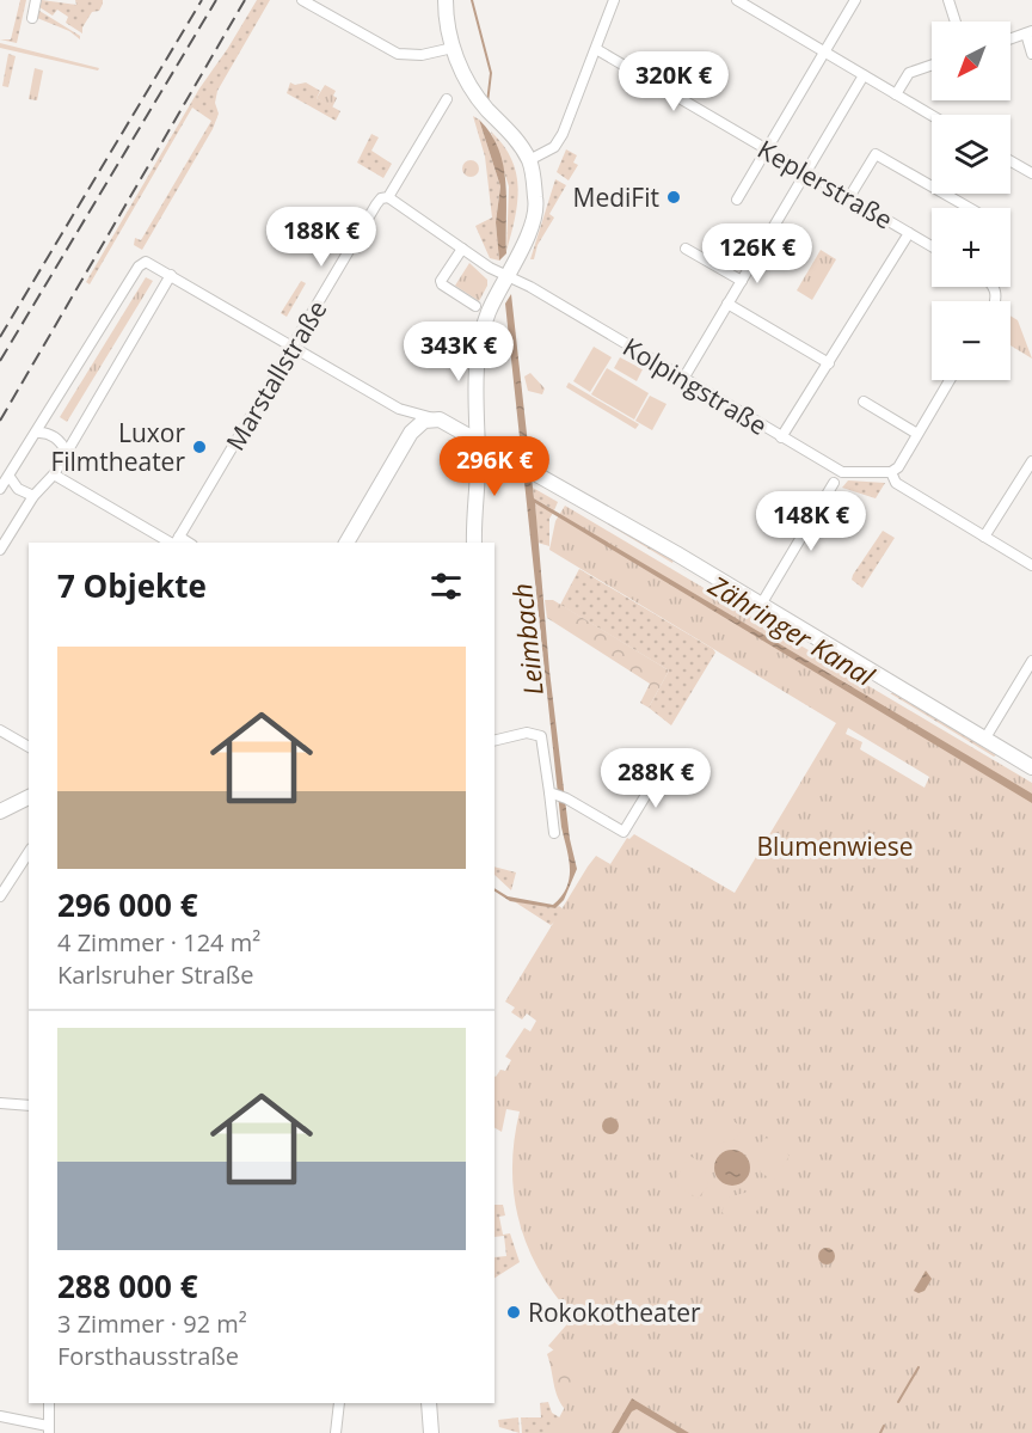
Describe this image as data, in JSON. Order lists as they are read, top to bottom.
{
  "streets": {
    "street": ["Keplerstraße", "Marstallstraße", "Kolpingstraße"]
  },
  "crossings": [
    ["Marstallstraße", "Kolpingstraße"]
  ],
  "water": ["Zähringer Kanal", "Leimbach"],
  "parks": ["Blumenwiese"],
  "places": ["MediFit", "Luxor Filmtheater", "Rokokotheater"],
  "north": "bottom left",
  "page": {
    "map_buttons": ["+", "−"],
    "price": [
      "320K €",
      "188K €",
      "126K €",
      "343K €",
      "296K €",
      "148K €",
      "288K €"
    ],
    "heading": "7 Objekte",
    "list": [
      {
        "name": "296 000 €",
        "note": "4 Zimmer · 124 m² · Karlsruher Straße"
      },
      {
        "name": "288 000 €",
        "note": "3 Zimmer · 92 m² · Forsthausstraße"
      }
    ]
  }
}
